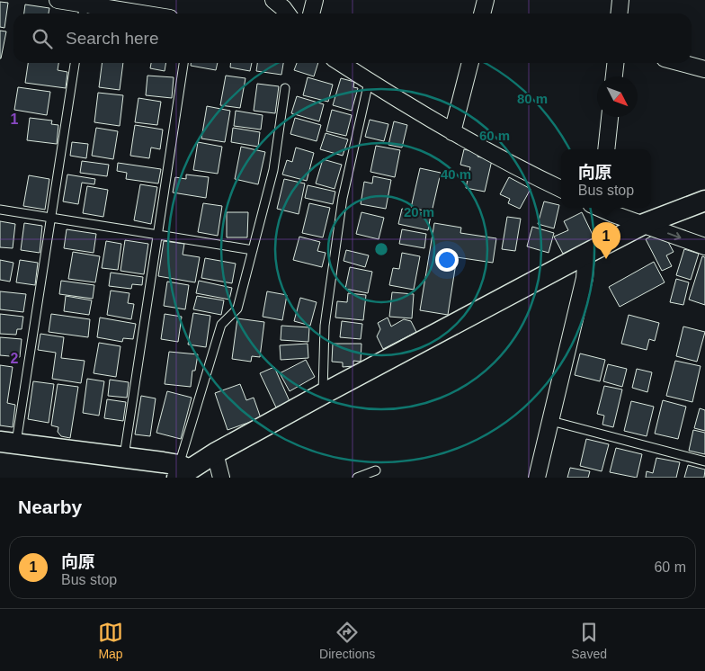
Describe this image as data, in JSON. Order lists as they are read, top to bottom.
{
  "north": "bottom right",
  "page": {
    "search": "Search here",
    "popup": ["向原", "Bus stop"],
    "pins": "1",
    "heading": "Nearby",
    "list": [
      {
        "mark": "1",
        "name": "向原",
        "note": "Bus stop",
        "value": "60 m"
      }
    ],
    "nav": ["Map", "Directions", "Saved"]
  },
  "grid": {
    "rows": ["1", "2"]
  },
  "rings": [
    "80 m",
    "60 m",
    "40 m",
    "20 m"
  ]
}
